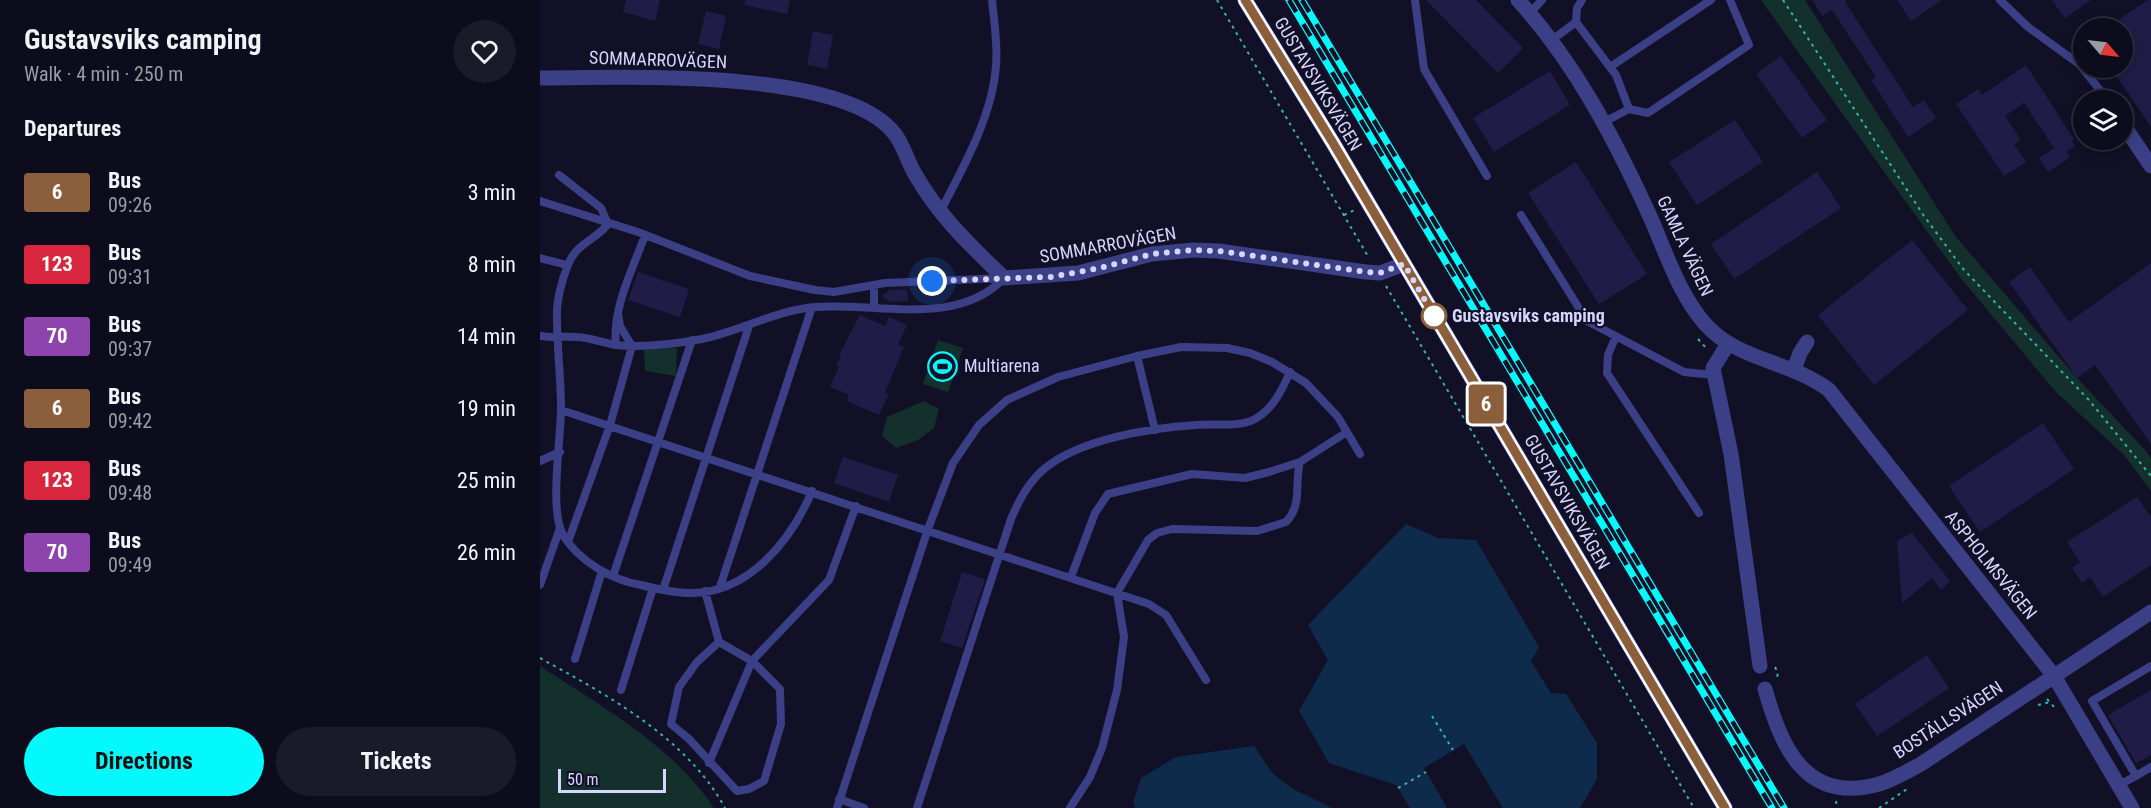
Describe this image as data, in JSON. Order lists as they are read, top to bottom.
{
  "streets": {
    "street": [
      "SOMMARROVÄGEN",
      "GUSTAVSVIKSVÄGEN",
      "GAMLA VÄGEN",
      "ASPHOLMSVÄGEN",
      "BOSTÄLLSVÄGEN"
    ]
  },
  "crossings": [
    ["SOMMARROVÄGEN", "GUSTAVSVIKSVÄGEN"],
    ["GAMLA VÄGEN", "ASPHOLMSVÄGEN"],
    ["ASPHOLMSVÄGEN", "BOSTÄLLSVÄGEN"]
  ],
  "places": {
    "other": ["Gustavsviks camping"],
    "sports": ["Multiarena"]
  },
  "lines": ["bus line 6"],
  "scale_bar": "50 m",
  "north": "bottom right",
  "page": {
    "heading": [
      ["Gustavsviks camping", "Walk · 4 min · 250 m"],
      "Departures"
    ],
    "on_map": "6",
    "list": [
      {
        "mark": "6",
        "name": "Bus",
        "note": "09:26",
        "value": "3 min"
      },
      {
        "mark": "123",
        "name": "Bus",
        "note": "09:31",
        "value": "8 min"
      },
      {
        "mark": "70",
        "name": "Bus",
        "note": "09:37",
        "value": "14 min"
      },
      {
        "mark": "6",
        "name": "Bus",
        "note": "09:42",
        "value": "19 min"
      },
      {
        "mark": "123",
        "name": "Bus",
        "note": "09:48",
        "value": "25 min"
      },
      {
        "mark": "70",
        "name": "Bus",
        "note": "09:49",
        "value": "26 min"
      }
    ],
    "buttons": ["Directions", "Tickets"],
    "scale": "50 m"
  }
}
